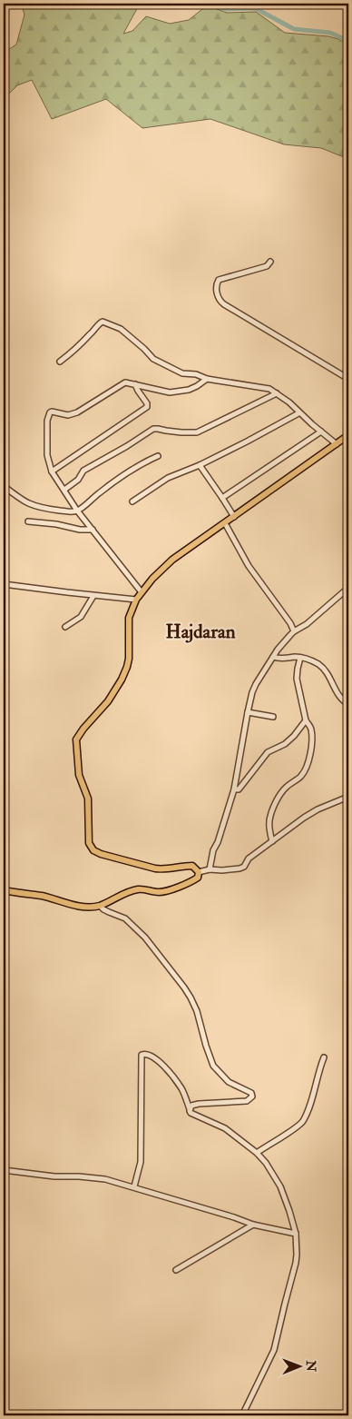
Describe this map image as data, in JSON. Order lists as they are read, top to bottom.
{
  "districts": ["Hajdaran"],
  "north": "right"
}
